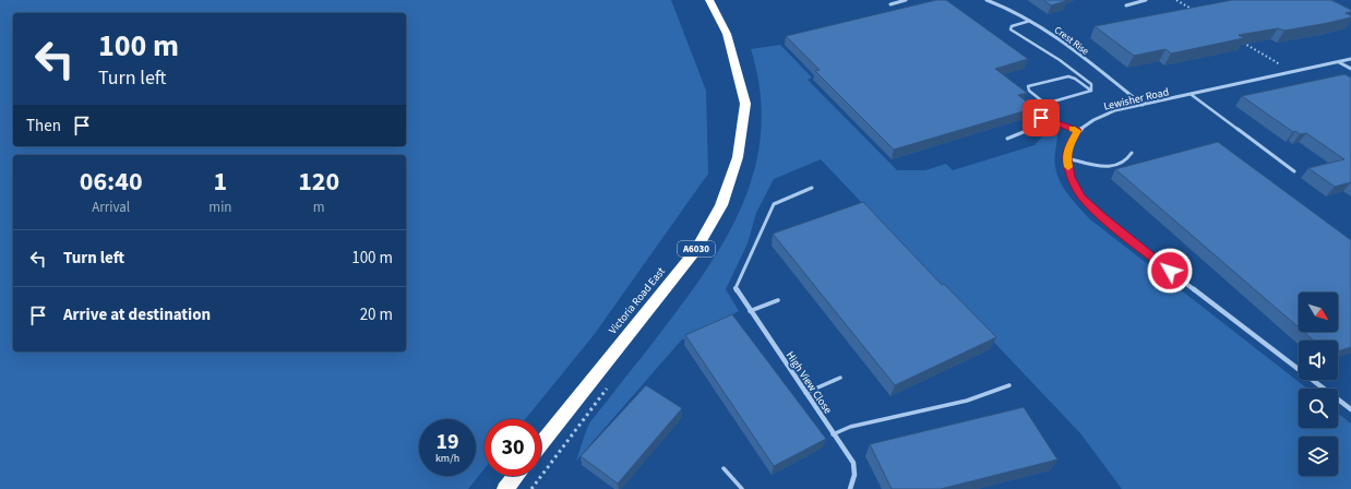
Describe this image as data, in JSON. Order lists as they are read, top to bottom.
{
  "streets": {
    "highway": ["A6030", "Victoria Road East"],
    "street": ["Crest Rise", "Lewisher Road", "High View Close"]
  },
  "crossings": [
    ["Crest Rise", "Lewisher Road"]
  ],
  "north": "bottom right",
  "page": {
    "turn": ["100 m", "Turn left"],
    "then": "Then",
    "eta": [
      "06:40",
      "Arrival",
      "1",
      "min",
      "120",
      "m"
    ],
    "list": [
      {
        "name": "Turn left",
        "value": "100 m"
      },
      {
        "name": "Arrive at destination",
        "value": "20 m"
      }
    ],
    "speed": "19 km/h",
    "limit": "30"
  }
}
